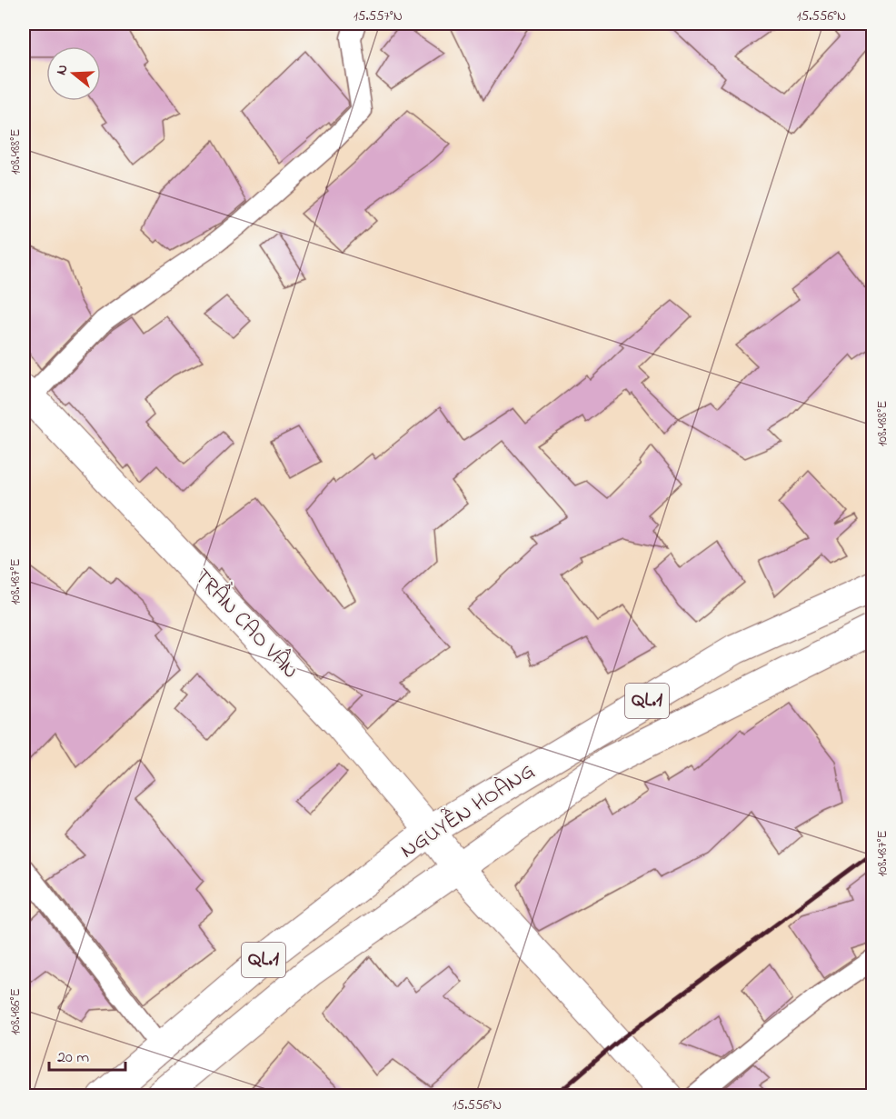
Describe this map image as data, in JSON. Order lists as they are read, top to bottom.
{
  "streets": {
    "main road": ["TRẦN CAO VÂN", "QL.1", "NGUYỄN HOÀNG"]
  },
  "crossings": [
    ["TRẦN CAO VÂN", "NGUYỄN HOÀNG"]
  ],
  "scale_bar": "20 m",
  "north": "left",
  "coordinates": [
    "15.557°N",
    "15.556°N",
    "108.488°E",
    "108.487°E",
    "108.486°E"
  ]
}
